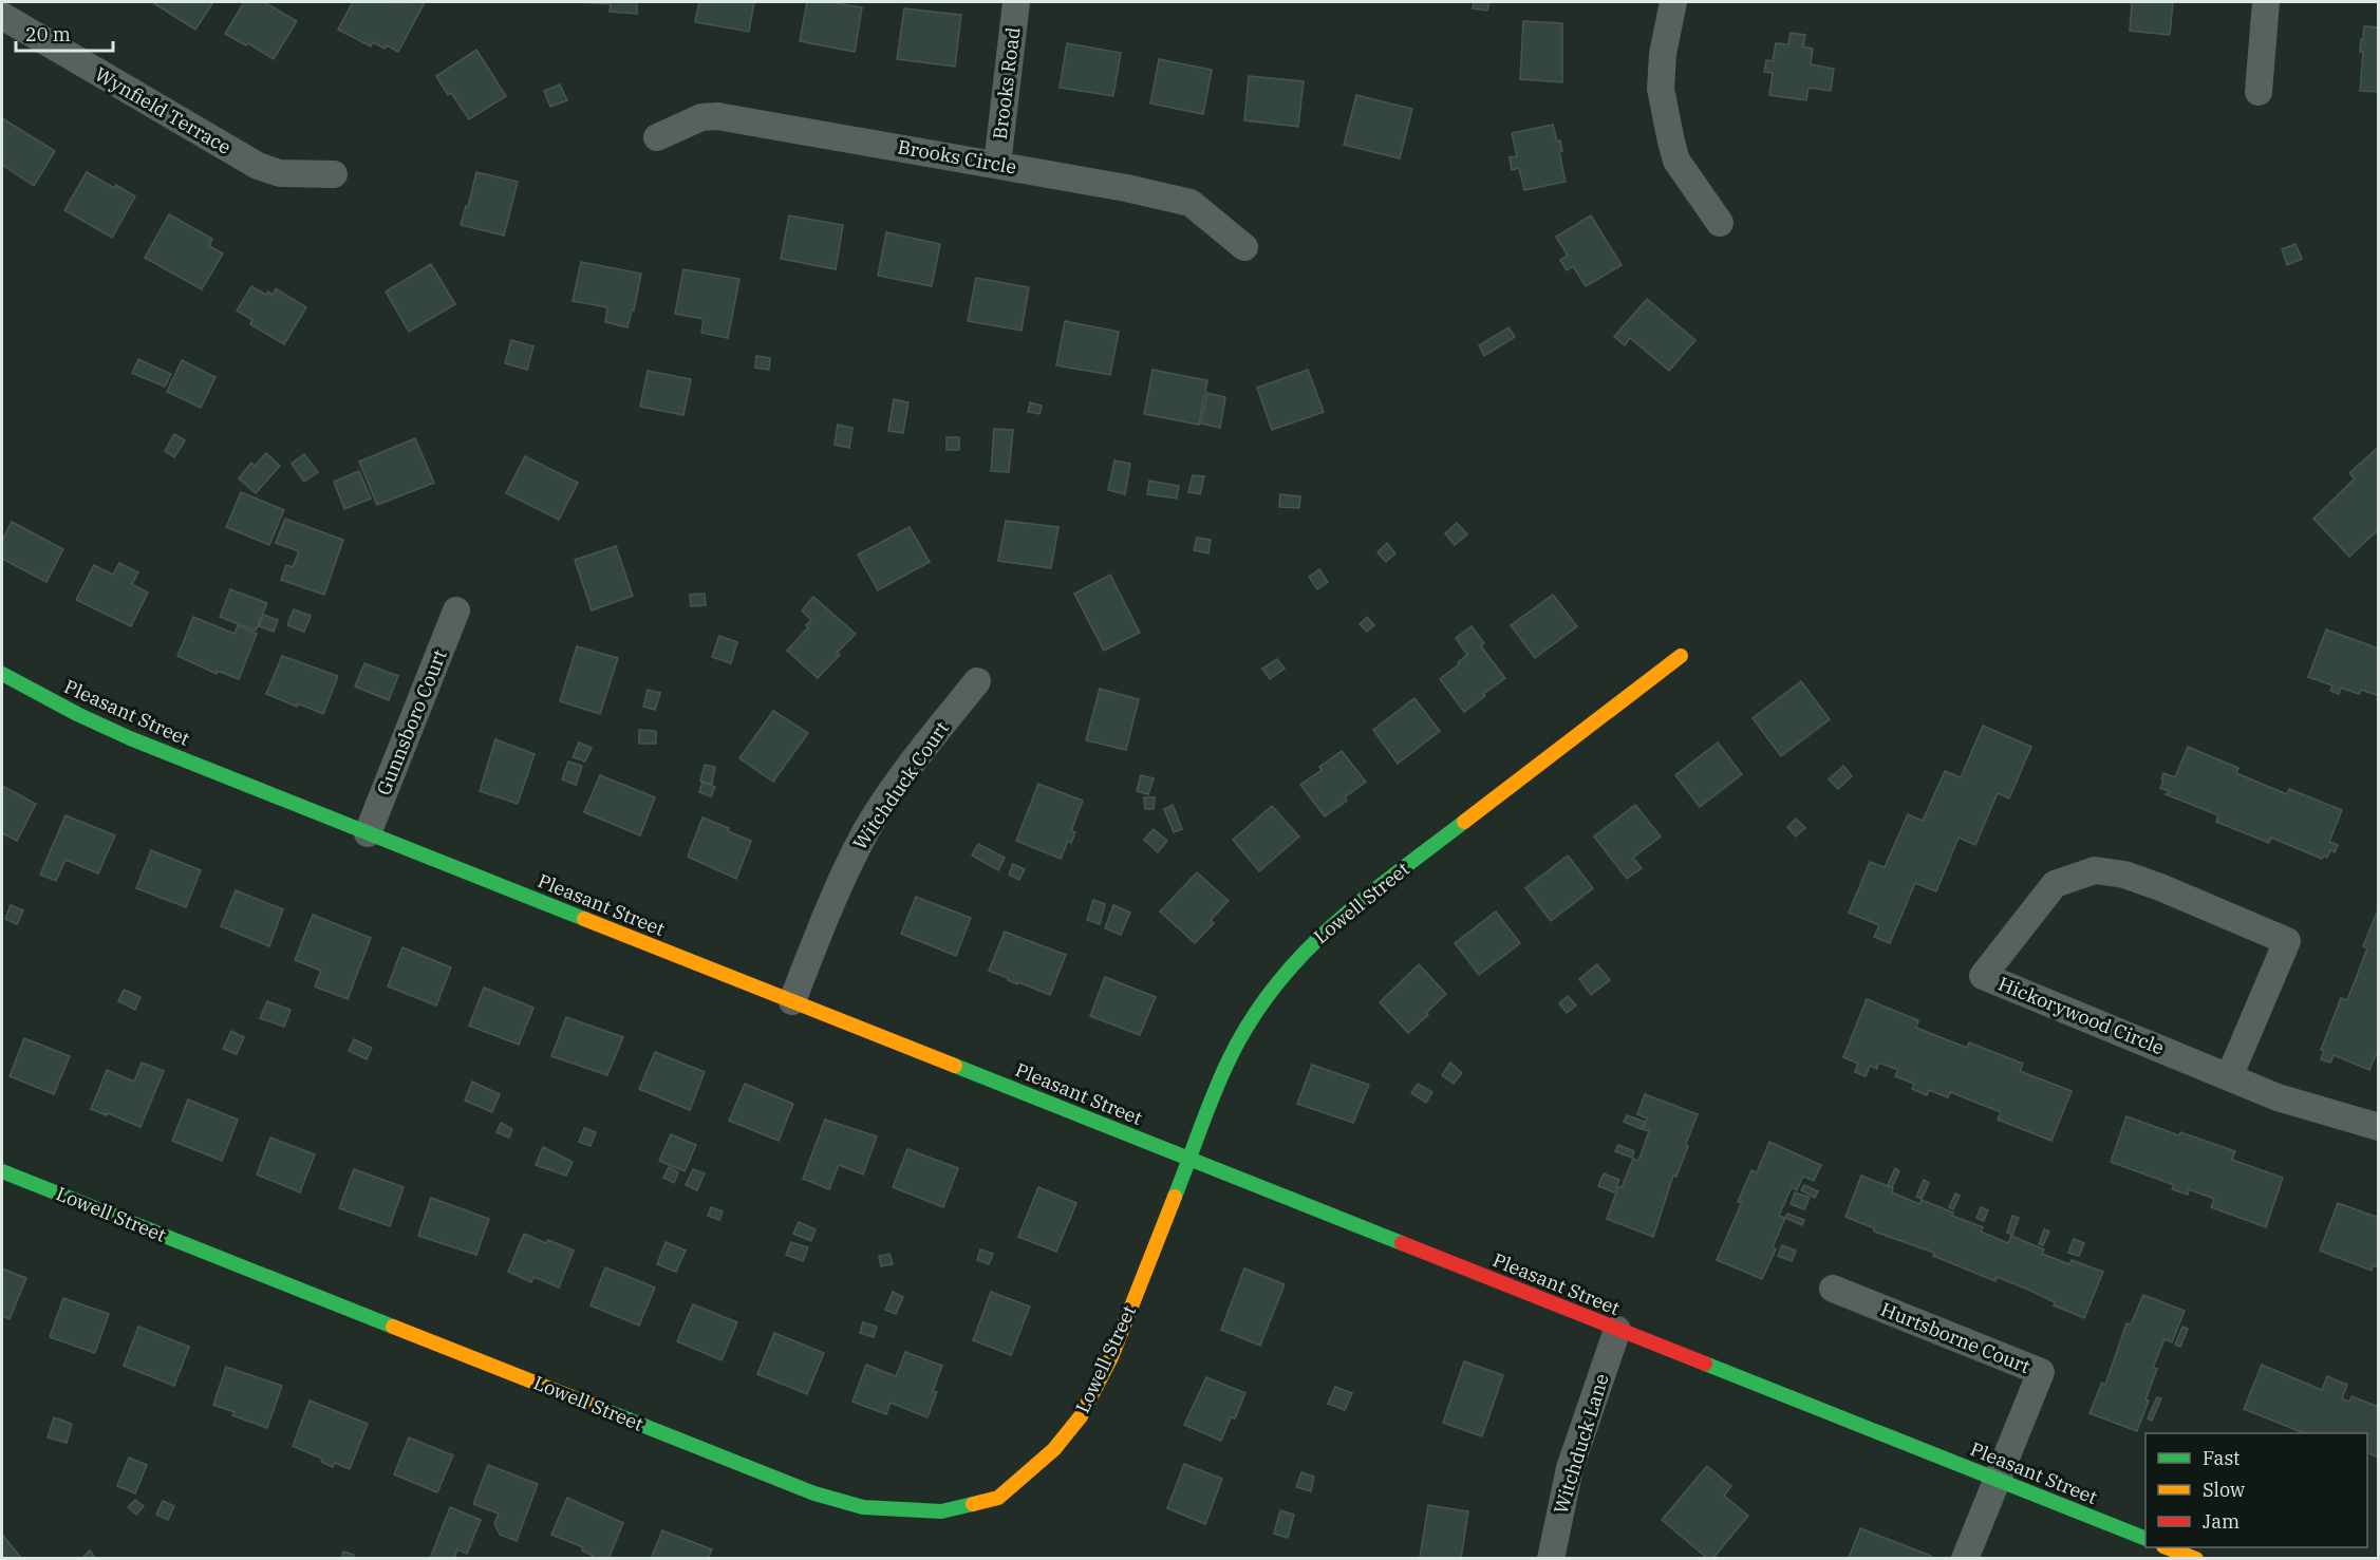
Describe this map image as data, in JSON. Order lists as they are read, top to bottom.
{
  "streets": {
    "street": [
      "Brooks Road",
      "Wynfield Terrace",
      "Brooks Circle",
      "Pleasant Street",
      "Gunnsboro Court",
      "Witchduck Court",
      "Lowell Street",
      "Hickorywood Circle",
      "Hurtsborne Court",
      "Witchduck Lane"
    ]
  },
  "crossings": [
    ["Brooks Road", "Brooks Circle"],
    ["Pleasant Street", "Gunnsboro Court"],
    ["Pleasant Street", "Witchduck Court"],
    ["Pleasant Street", "Lowell Street"],
    ["Pleasant Street", "Hurtsborne Court"],
    ["Pleasant Street", "Witchduck Lane"]
  ],
  "legend": ["Fast", "Slow", "Jam"],
  "scale_bar": "20 m"
}
